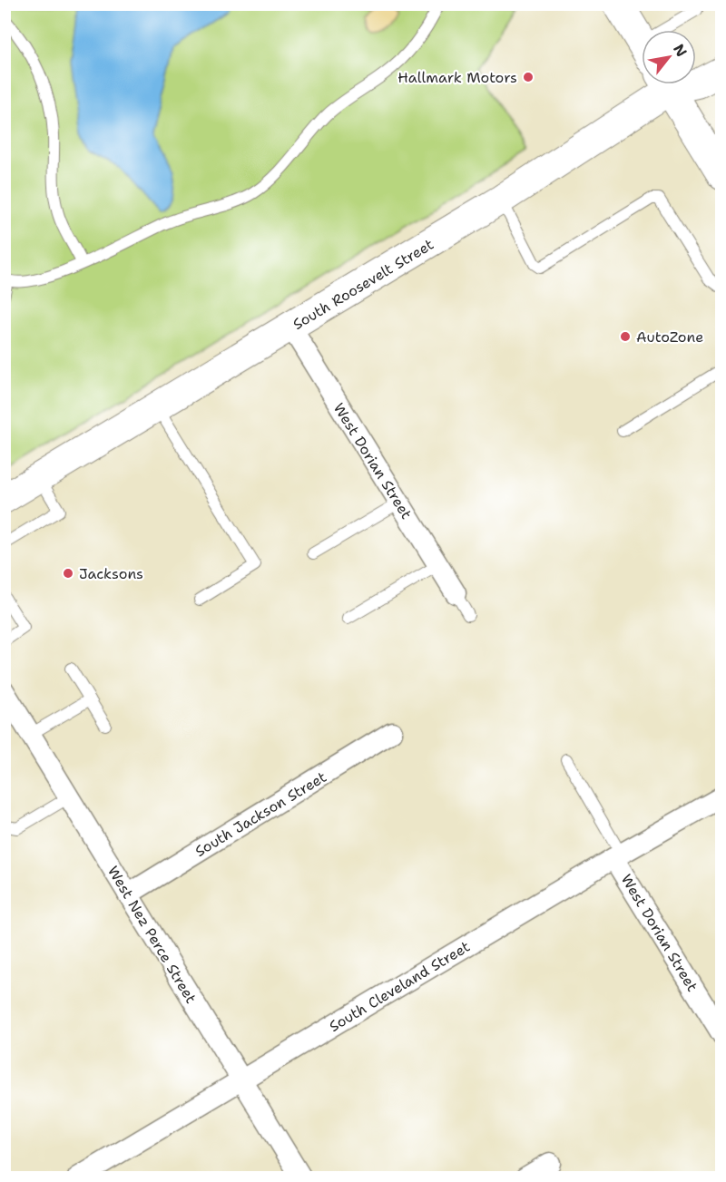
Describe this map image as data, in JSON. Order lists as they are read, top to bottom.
{
  "streets": {
    "street": [
      "South Roosevelt Street",
      "West Dorian Street",
      "South Jackson Street",
      "West Nez Perce Street",
      "South Cleveland Street"
    ]
  },
  "crossings": [
    ["South Roosevelt Street", "West Dorian Street"],
    ["West Dorian Street", "South Cleveland Street"],
    ["South Jackson Street", "West Nez Perce Street"],
    ["West Nez Perce Street", "South Cleveland Street"]
  ],
  "places": ["Hallmark Motors", "AutoZone", "Jacksons"],
  "north": "top right"
}
